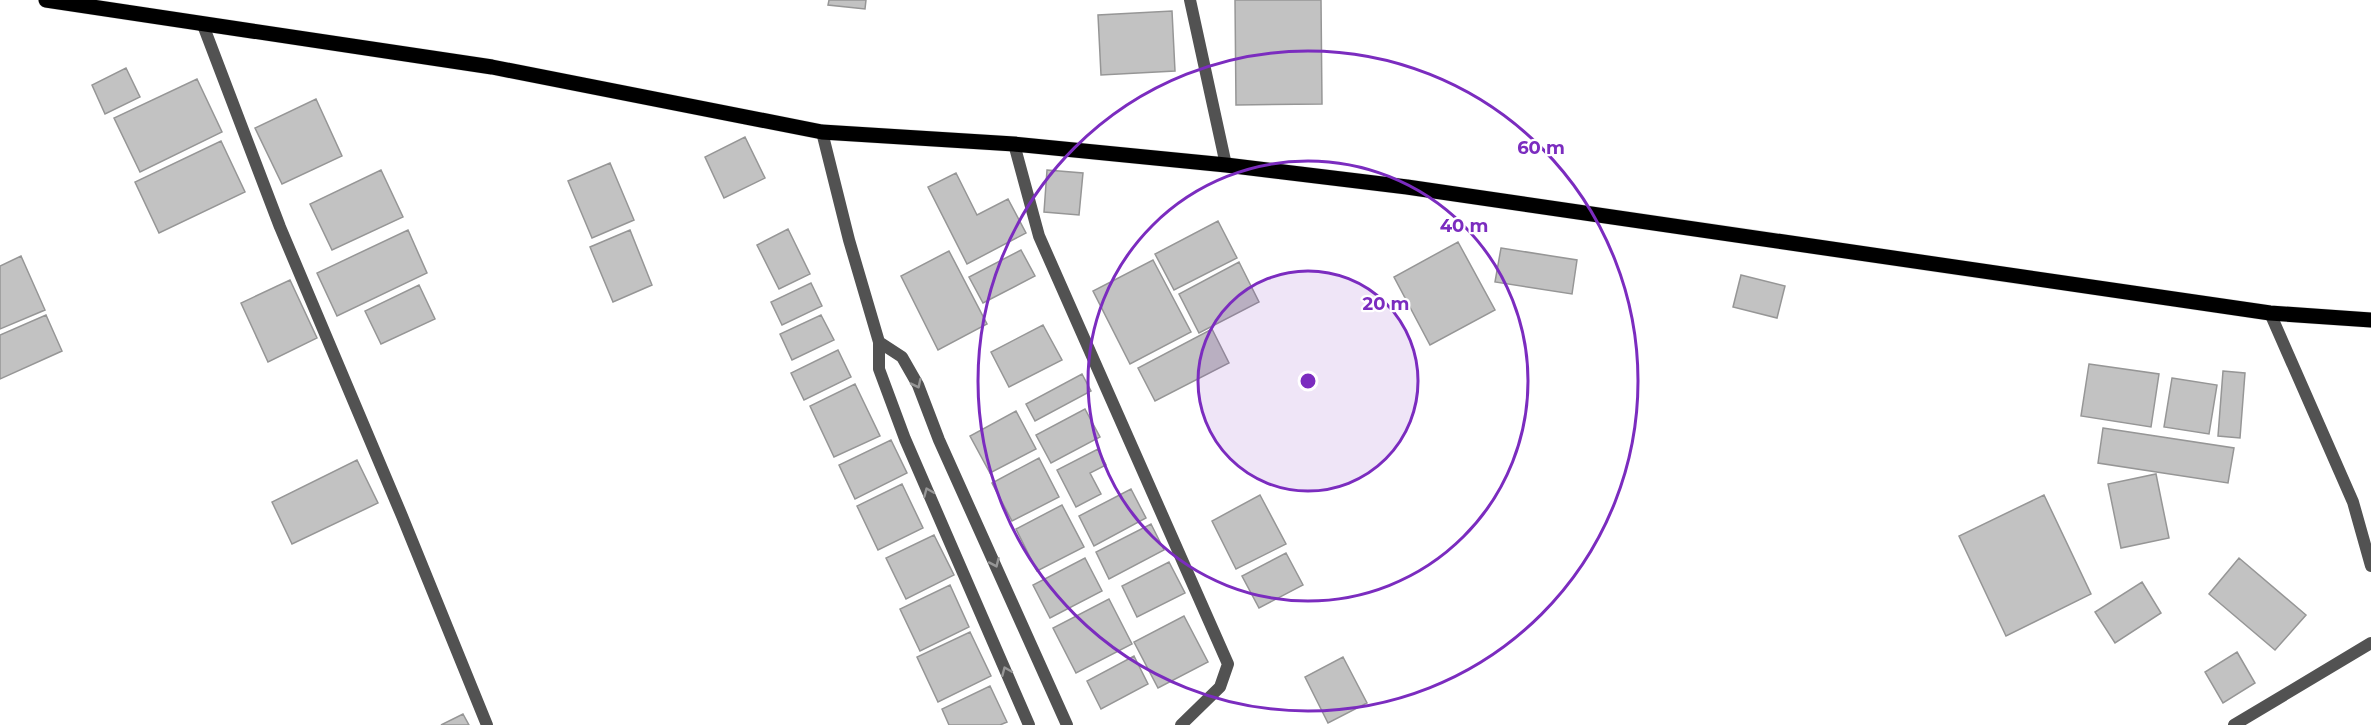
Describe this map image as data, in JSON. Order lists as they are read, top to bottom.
{
  "rings": ["60 m", "40 m", "20 m"]
}
